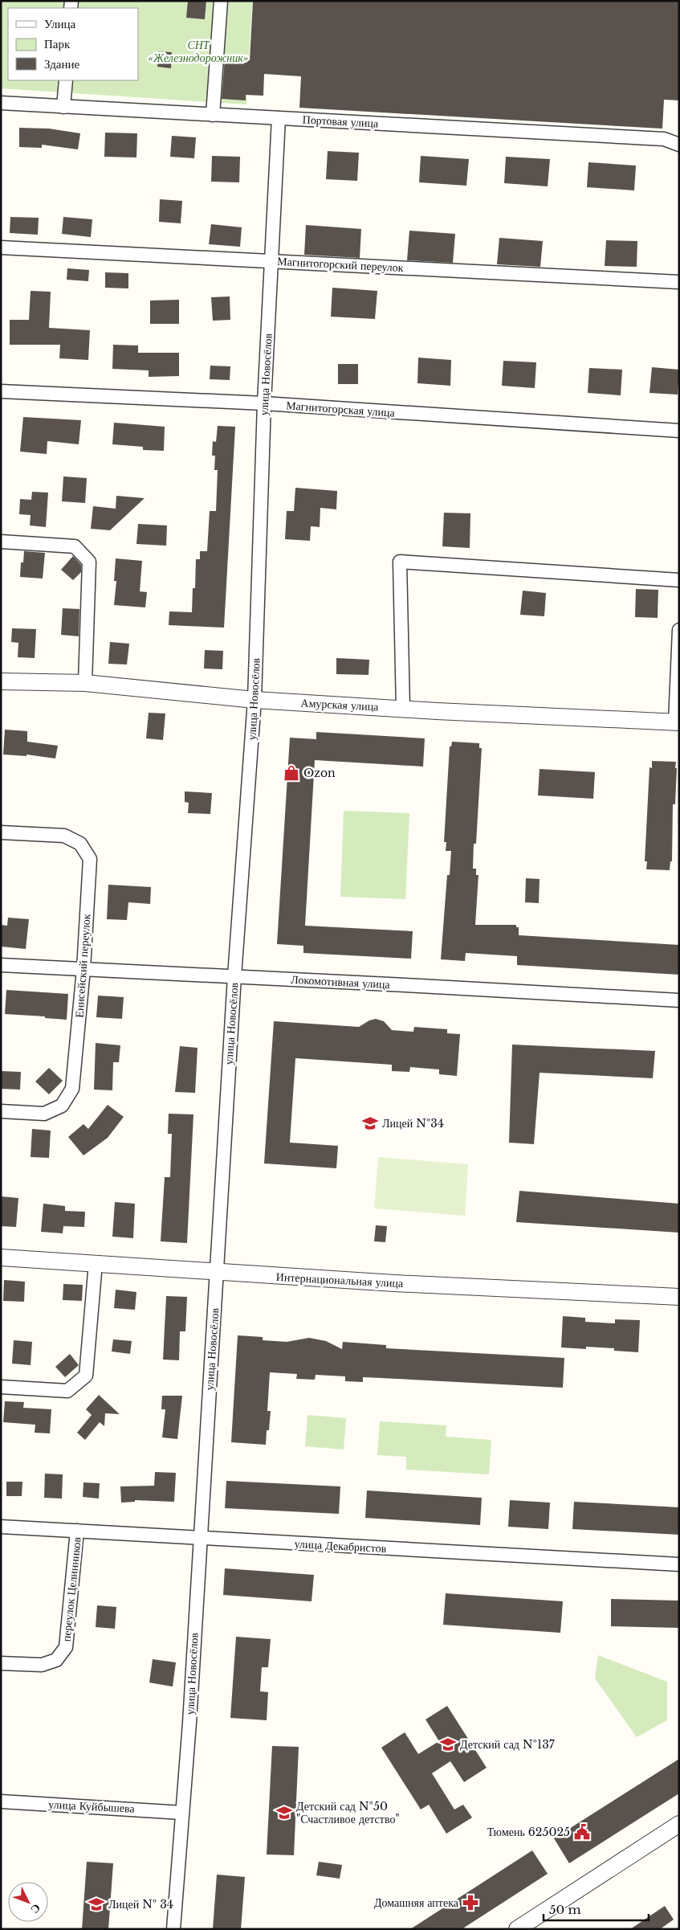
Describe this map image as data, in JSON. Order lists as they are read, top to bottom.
{
  "streets": {
    "street": [
      "Портовая улица",
      "Магнитогорский переулок",
      "улица Новосёлов",
      "Магнитогорская улица",
      "Амурская улица",
      "Енисейский переулок",
      "Локомотивная улица",
      "Интернациональная улица",
      "улица Декабристов",
      "переулок Целинников",
      "улица Куйбышева"
    ]
  },
  "crossings": [
    ["Портовая улица", "улица Новосёлов"],
    ["Магнитогорский переулок", "улица Новосёлов"],
    ["улица Новосёлов", "Магнитогорская улица"],
    ["улица Новосёлов", "Амурская улица"],
    ["улица Новосёлов", "Локомотивная улица"],
    ["улица Новосёлов", "Интернациональная улица"],
    ["улица Новосёлов", "улица Декабристов"],
    ["улица Новосёлов", "улица Куйбышева"],
    ["Енисейский переулок", "Локомотивная улица"],
    ["улица Декабристов", "переулок Целинников"]
  ],
  "parks": ["СНТ «Железнодорожник»"],
  "places": {
    "shop": ["Ozon"],
    "school or university": [
      "Лицей №34",
      "Детский сад №137",
      "Детский сад №50 \"Счастливое детство\"",
      "Лицей № 34"
    ],
    "public building": ["Тюмень 625025"],
    "pharmacy": ["Домашняя аптека"]
  },
  "legend": ["Улица", "Парк", "Здание"],
  "scale_bar": "50 m",
  "north": "bottom right"
}
